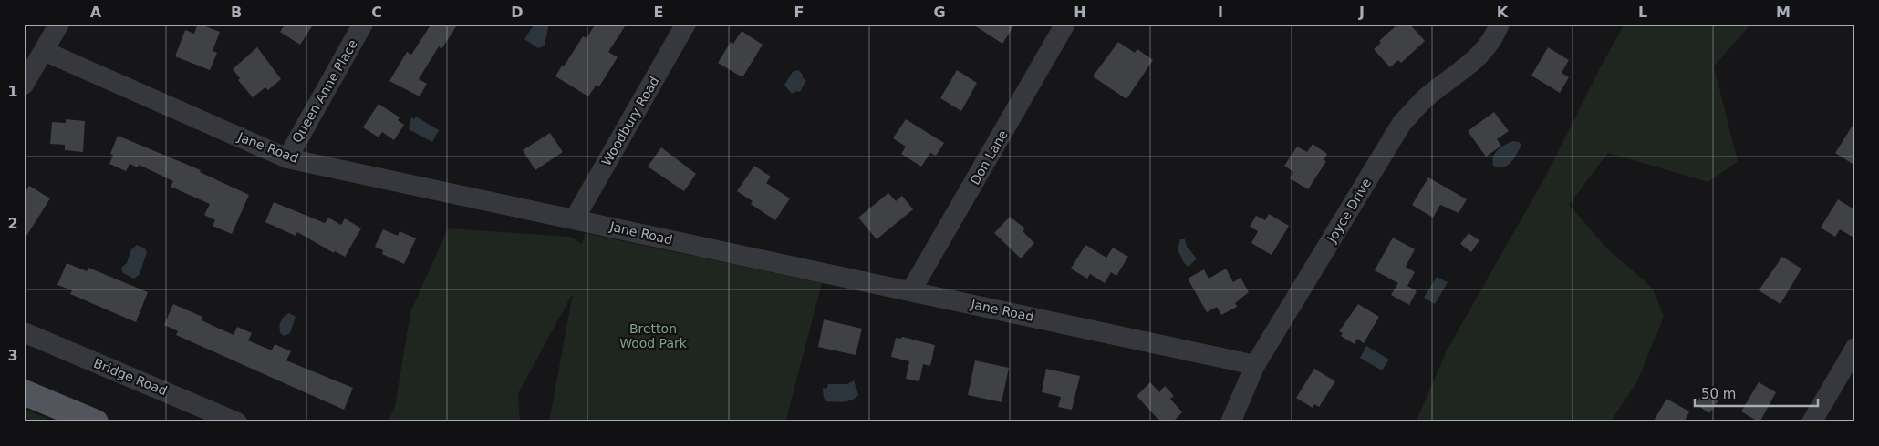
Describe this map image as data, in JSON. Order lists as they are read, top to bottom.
{
  "streets": {
    "street": [
      "Queen Anne Place",
      "Woodbury Road",
      "Jane Road",
      "Don Lane",
      "Joyce Drive",
      "Bridge Road"
    ]
  },
  "crossings": [
    ["Queen Anne Place", "Jane Road"],
    ["Woodbury Road", "Jane Road"],
    ["Jane Road", "Don Lane"],
    ["Jane Road", "Joyce Drive"]
  ],
  "parks": ["Bretton Wood Park"],
  "scale_bar": "50 m",
  "grid": {
    "columns": [
      "A",
      "B",
      "C",
      "D",
      "E",
      "F",
      "G",
      "H",
      "I",
      "J",
      "K",
      "L",
      "M"
    ],
    "rows": ["1", "2", "3"]
  }
}
